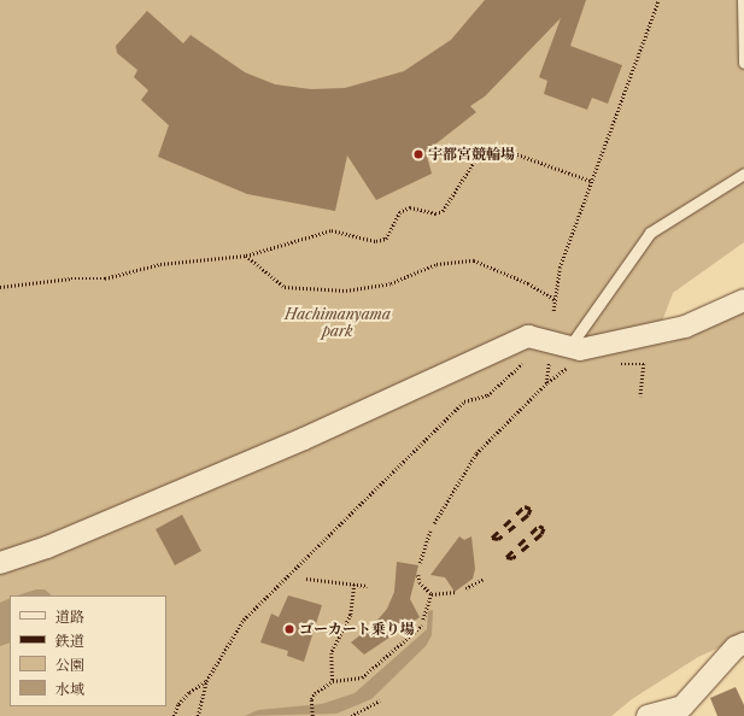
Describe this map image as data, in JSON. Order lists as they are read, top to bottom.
{
  "parks": ["Hachimanyama park"],
  "places": ["宇都宮競輪場", "ゴーカート乗り場"],
  "legend": [
    "道路",
    "鉄道",
    "公園",
    "水域"
  ]
}
